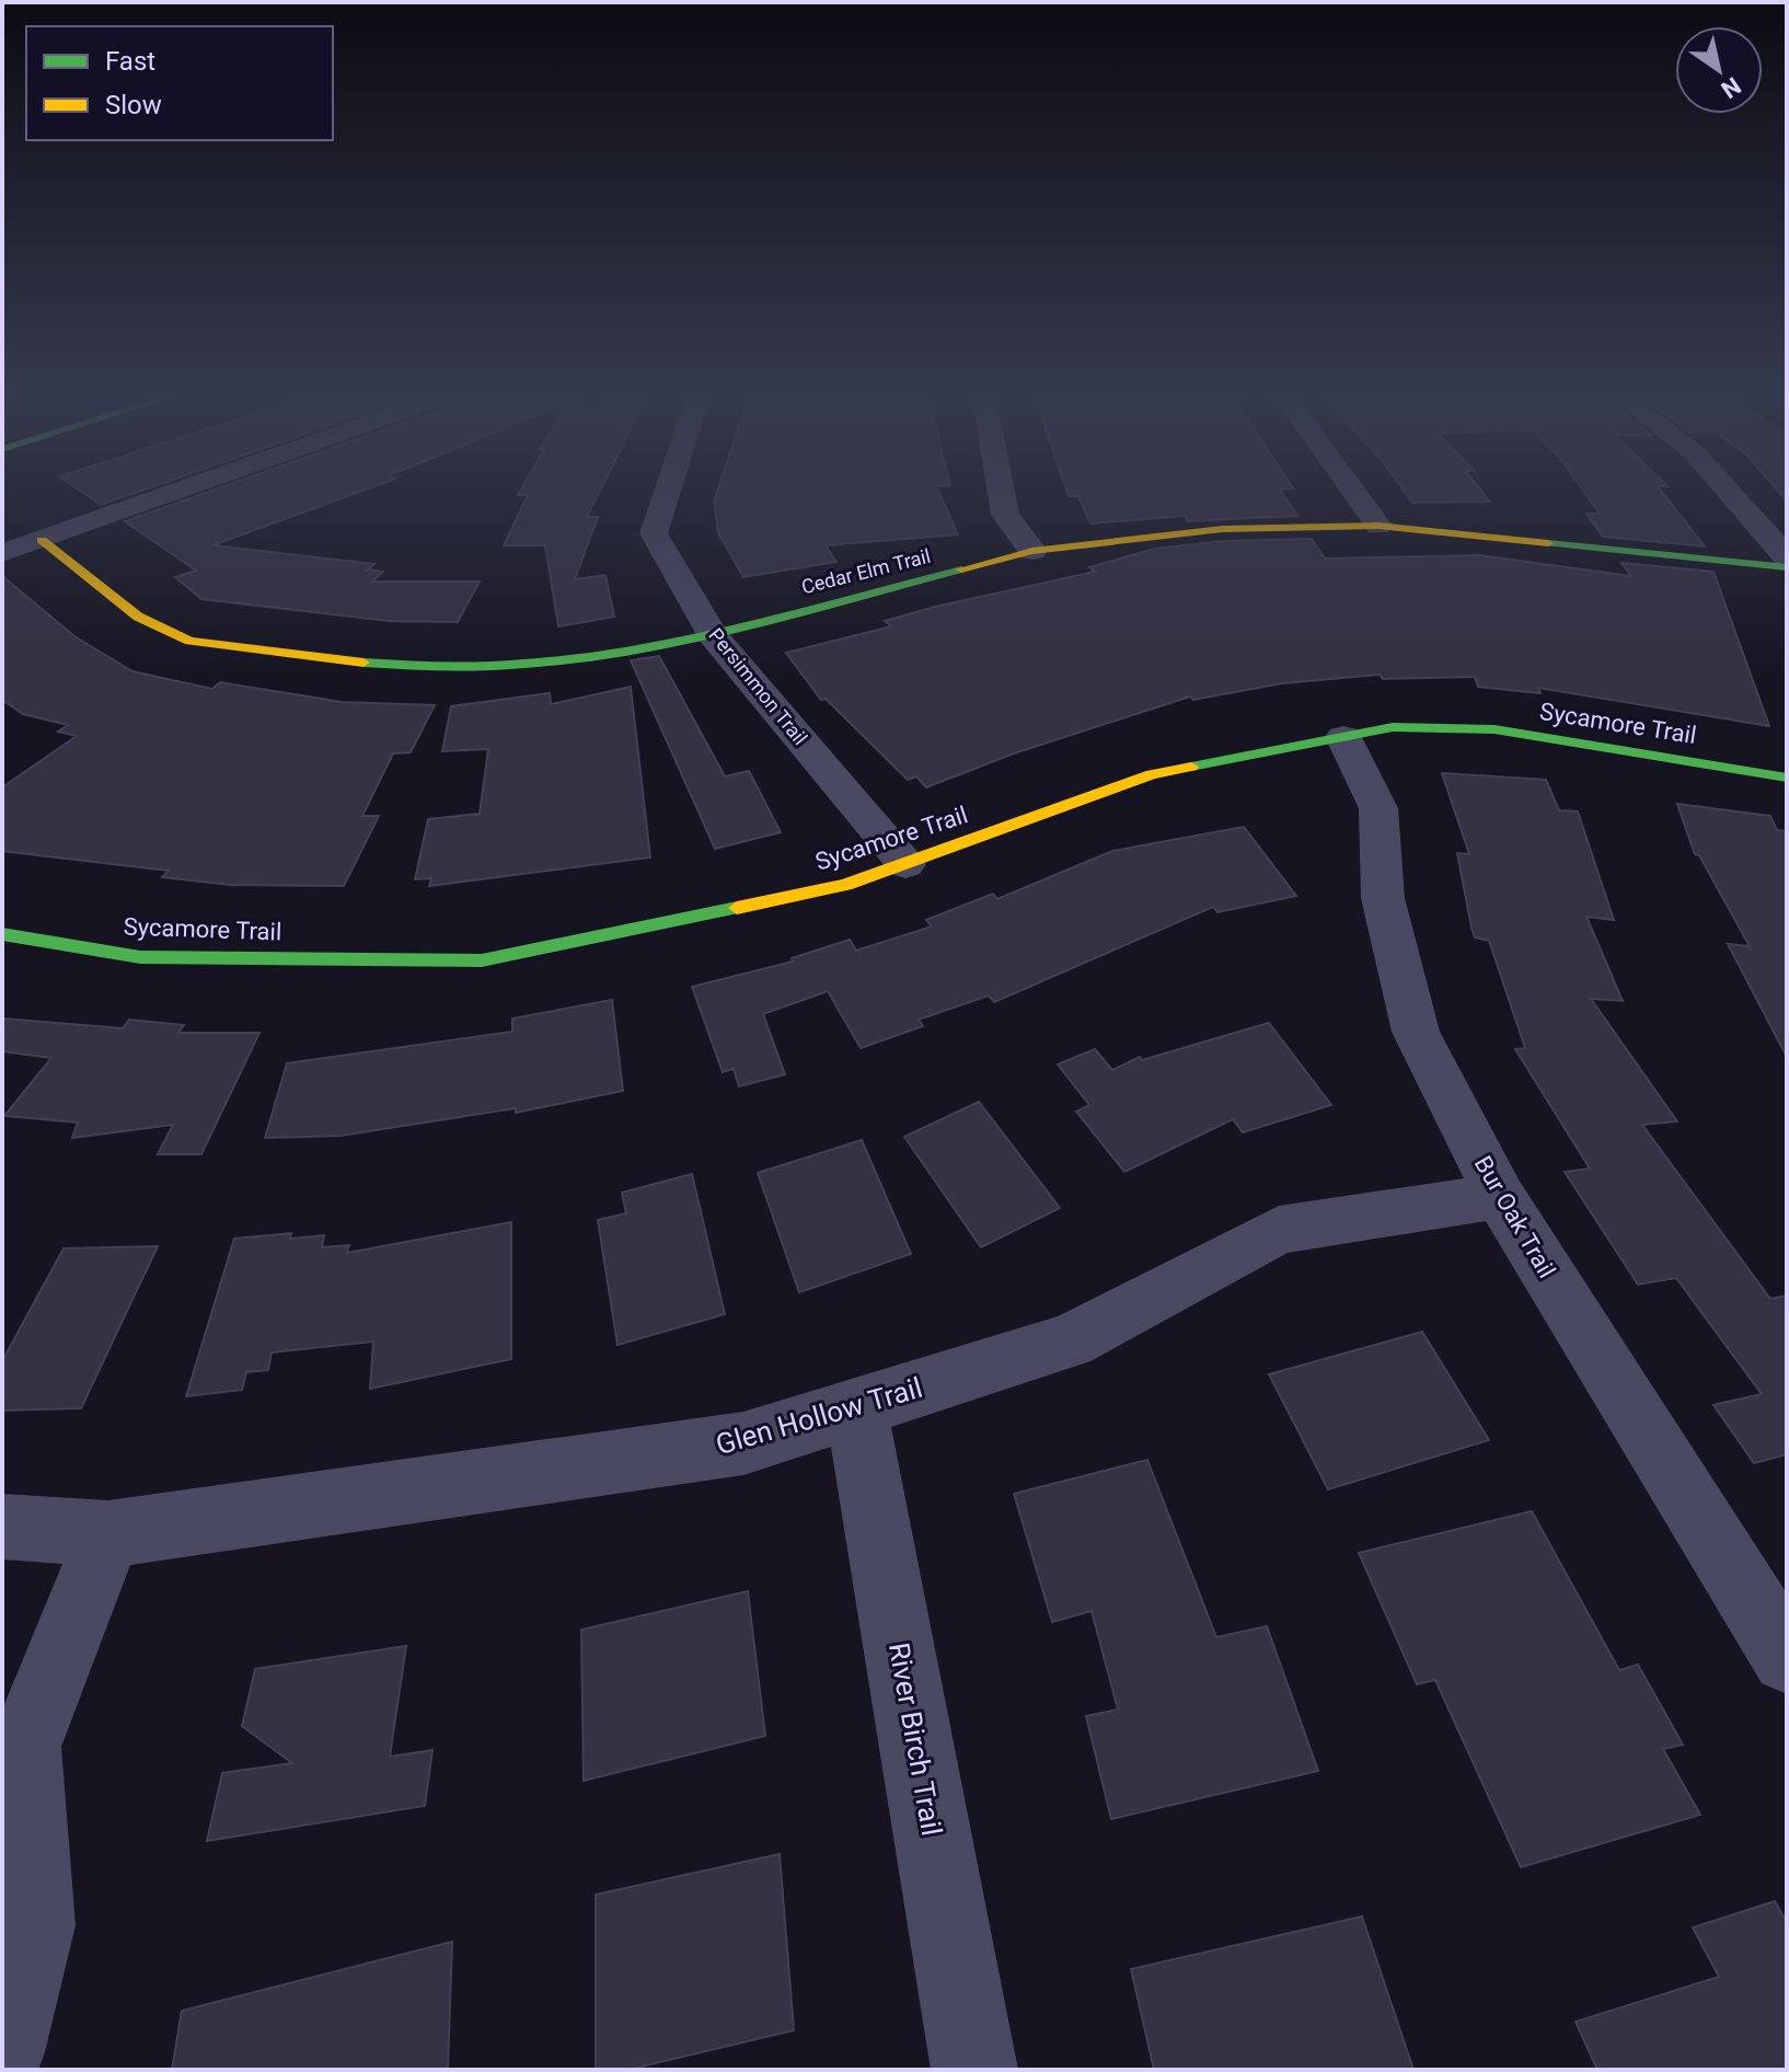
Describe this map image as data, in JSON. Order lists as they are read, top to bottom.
{
  "streets": {
    "street": [
      "Cedar Elm Trail",
      "Persimmon Trail",
      "Sycamore Trail",
      "Bur Oak Trail",
      "Glen Hollow Trail",
      "River Birch Trail"
    ]
  },
  "crossings": [
    ["Cedar Elm Trail", "Persimmon Trail"],
    ["Persimmon Trail", "Sycamore Trail"],
    ["Sycamore Trail", "Bur Oak Trail"],
    ["Bur Oak Trail", "Glen Hollow Trail"],
    ["Glen Hollow Trail", "River Birch Trail"]
  ],
  "legend": ["Fast", "Slow"],
  "north": "bottom right"
}
